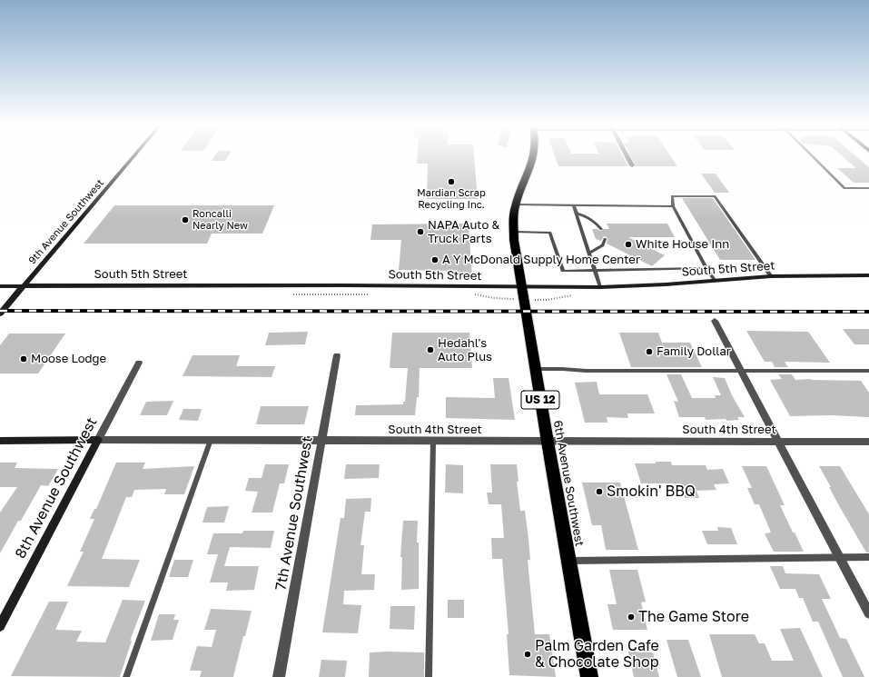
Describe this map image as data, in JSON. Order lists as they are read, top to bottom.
{
  "streets": {
    "highway": ["US 12", "6th Avenue Southwest"],
    "street": [
      "9th Avenue Southwest",
      "South 5th Street",
      "South 4th Street",
      "8th Avenue Southwest",
      "7th Avenue Southwest"
    ]
  },
  "crossings": [
    ["9th Avenue Southwest", "South 5th Street"],
    ["South 5th Street", "6th Avenue Southwest"],
    ["South 4th Street", "6th Avenue Southwest"],
    ["South 4th Street", "8th Avenue Southwest"],
    ["South 4th Street", "7th Avenue Southwest"]
  ],
  "places": [
    "Mardian Scrap Recycling Inc.",
    "Roncalli Nearly New",
    "NAPA Auto & Truck Parts",
    "White House Inn",
    "A Y McDonald Supply Home Center",
    "Hedahl's Auto Plus",
    "Family Dollar",
    "Moose Lodge",
    "Smokin' BBQ",
    "The Game Store",
    "Palm Garden Cafe & Chocolate Shop"
  ]
}
